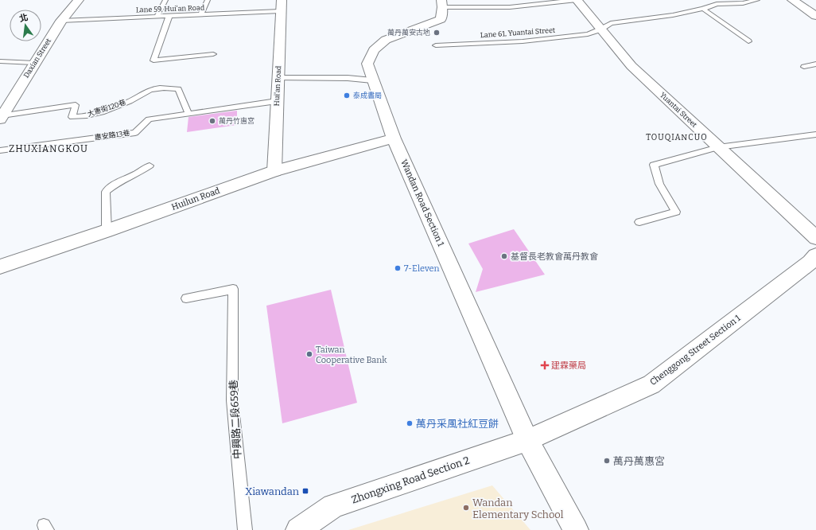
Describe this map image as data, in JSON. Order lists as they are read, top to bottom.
{
  "streets": {
    "street": [
      "Daxian Street",
      "Hui'an Road",
      "Yuantai Street",
      "Huilun Road",
      "Wandan Road Section 1",
      "Chenggong Street Section 1",
      "Zhongxing Road Section 2"
    ],
    "lane": [
      "Lane 59, Hui'an Road",
      "Lane 61, Yuantai Street",
      "大憲街120巷",
      "惠安路13巷",
      "中興路二段659巷"
    ]
  },
  "crossings": [
    ["Lane 59, Hui'an Road", "Daxian Street"],
    ["Lane 59, Hui'an Road", "Hui'an Road"],
    ["Lane 61, Yuantai Street", "Yuantai Street"],
    ["Daxian Street", "大憲街120巷"],
    ["Hui'an Road", "惠安路13巷"],
    ["Hui'an Road", "Huilun Road"],
    ["大憲街120巷", "惠安路13巷"],
    ["Huilun Road", "Wandan Road Section 1"],
    ["Wandan Road Section 1", "Chenggong Street Section 1"],
    ["Wandan Road Section 1", "Zhongxing Road Section 2"],
    ["Chenggong Street Section 1", "Zhongxing Road Section 2"]
  ],
  "districts": ["TOUQIANCUO", "ZHUXIANGKOU"],
  "places": {
    "other": [
      "萬丹萬安古地",
      "泰成書局",
      "萬丹竹惠宮",
      "基督長老教會萬丹教會",
      "7-Eleven",
      "Taiwan Cooperative Bank",
      "萬丹采風社紅豆餅",
      "萬丹萬惠宮",
      "Wandan Elementary School"
    ],
    "health": ["建霖藥局"],
    "transit": ["Xiawandan"]
  },
  "north": "top"
}
